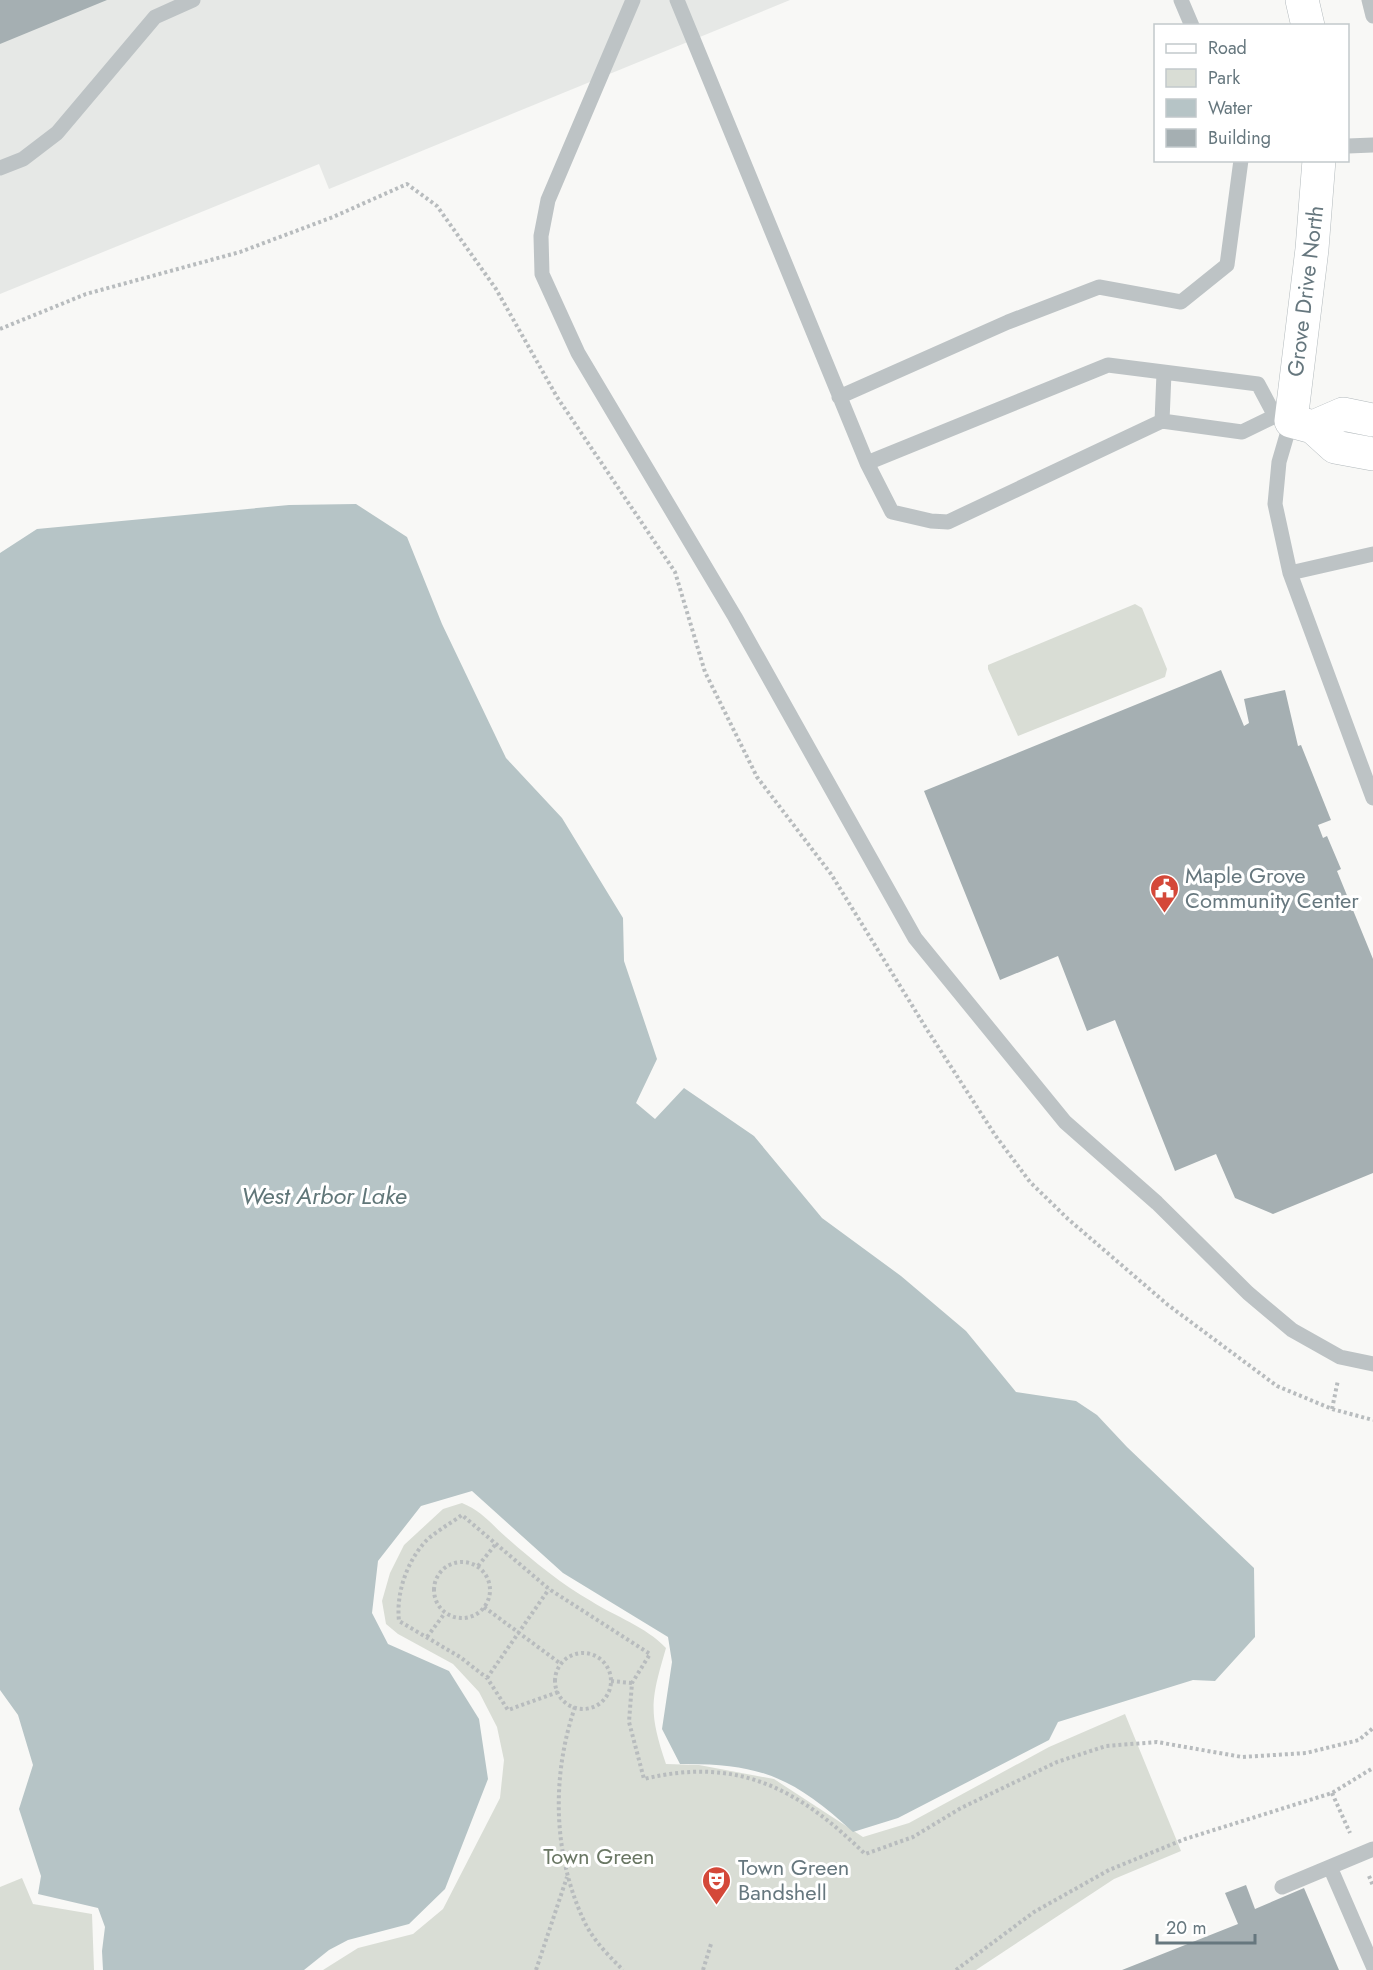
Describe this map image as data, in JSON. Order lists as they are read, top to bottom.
{
  "streets": {
    "street": ["Grove Drive North"]
  },
  "water": ["West Arbor Lake"],
  "parks": ["Town Green"],
  "places": {
    "public building": ["Maple Grove Community Center"],
    "theatre": ["Town Green Bandshell"]
  },
  "legend": [
    "Road",
    "Park",
    "Water",
    "Building"
  ],
  "scale_bar": "20 m"
}
